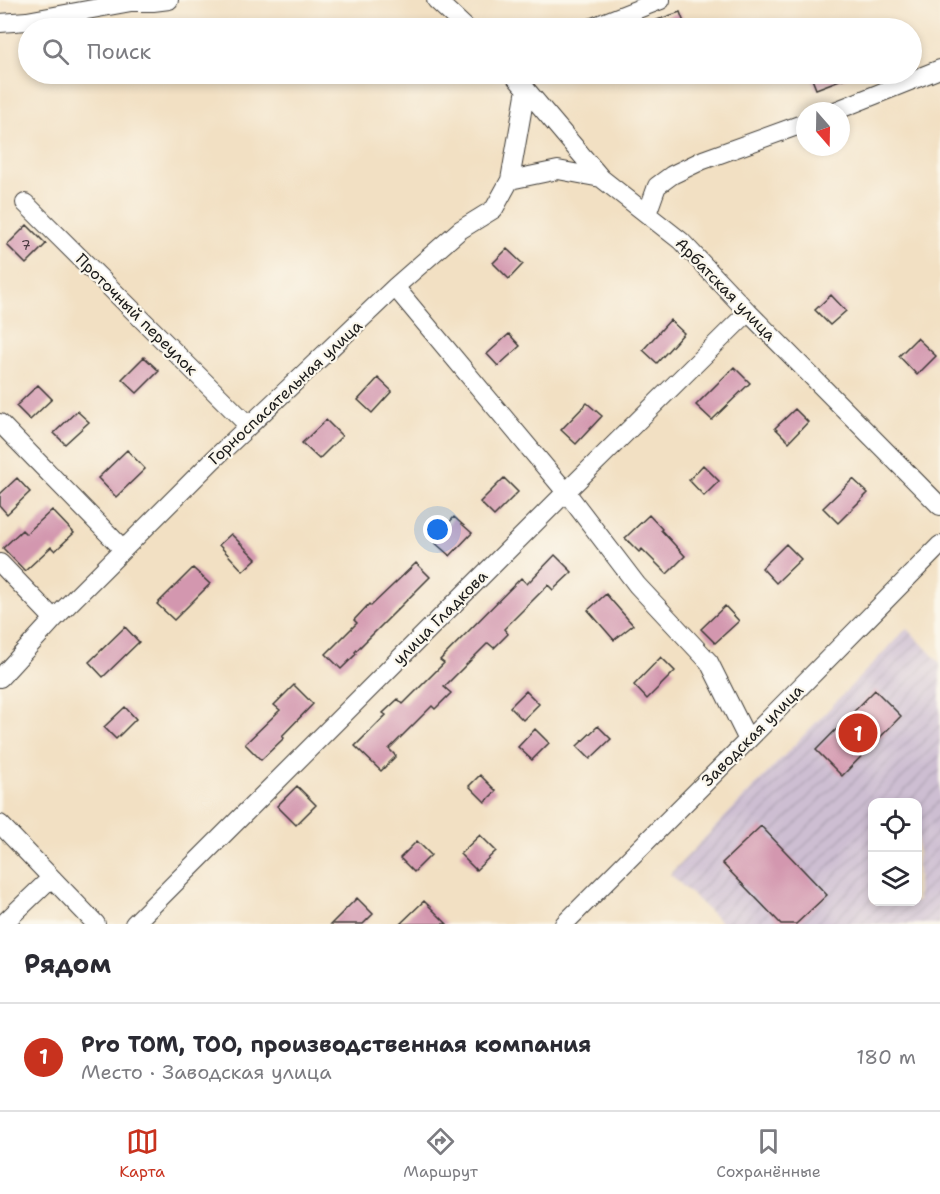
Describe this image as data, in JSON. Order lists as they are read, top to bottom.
{
  "streets": {
    "street": [
      "Арбатская улица",
      "Проточный переулок",
      "Горноспасательная улица",
      "улица Гладкова",
      "Заводская улица"
    ]
  },
  "crossings": [
    ["Арбатская улица", "Горноспасательная улица"],
    ["Арбатская улица", "улица Гладкова"],
    ["Проточный переулок", "Горноспасательная улица"]
  ],
  "house_numbers": ["7"],
  "north": "bottom",
  "page": {
    "search": "Поиск",
    "pins": "1",
    "heading": "Рядом",
    "list": [
      {
        "mark": "1",
        "name": "Pro TOM, ТОО, производственная компания",
        "note": "Место · Заводская улица",
        "value": "180 m"
      }
    ],
    "nav": ["Карта", "Маршрут", "Сохранённые"]
  }
}
